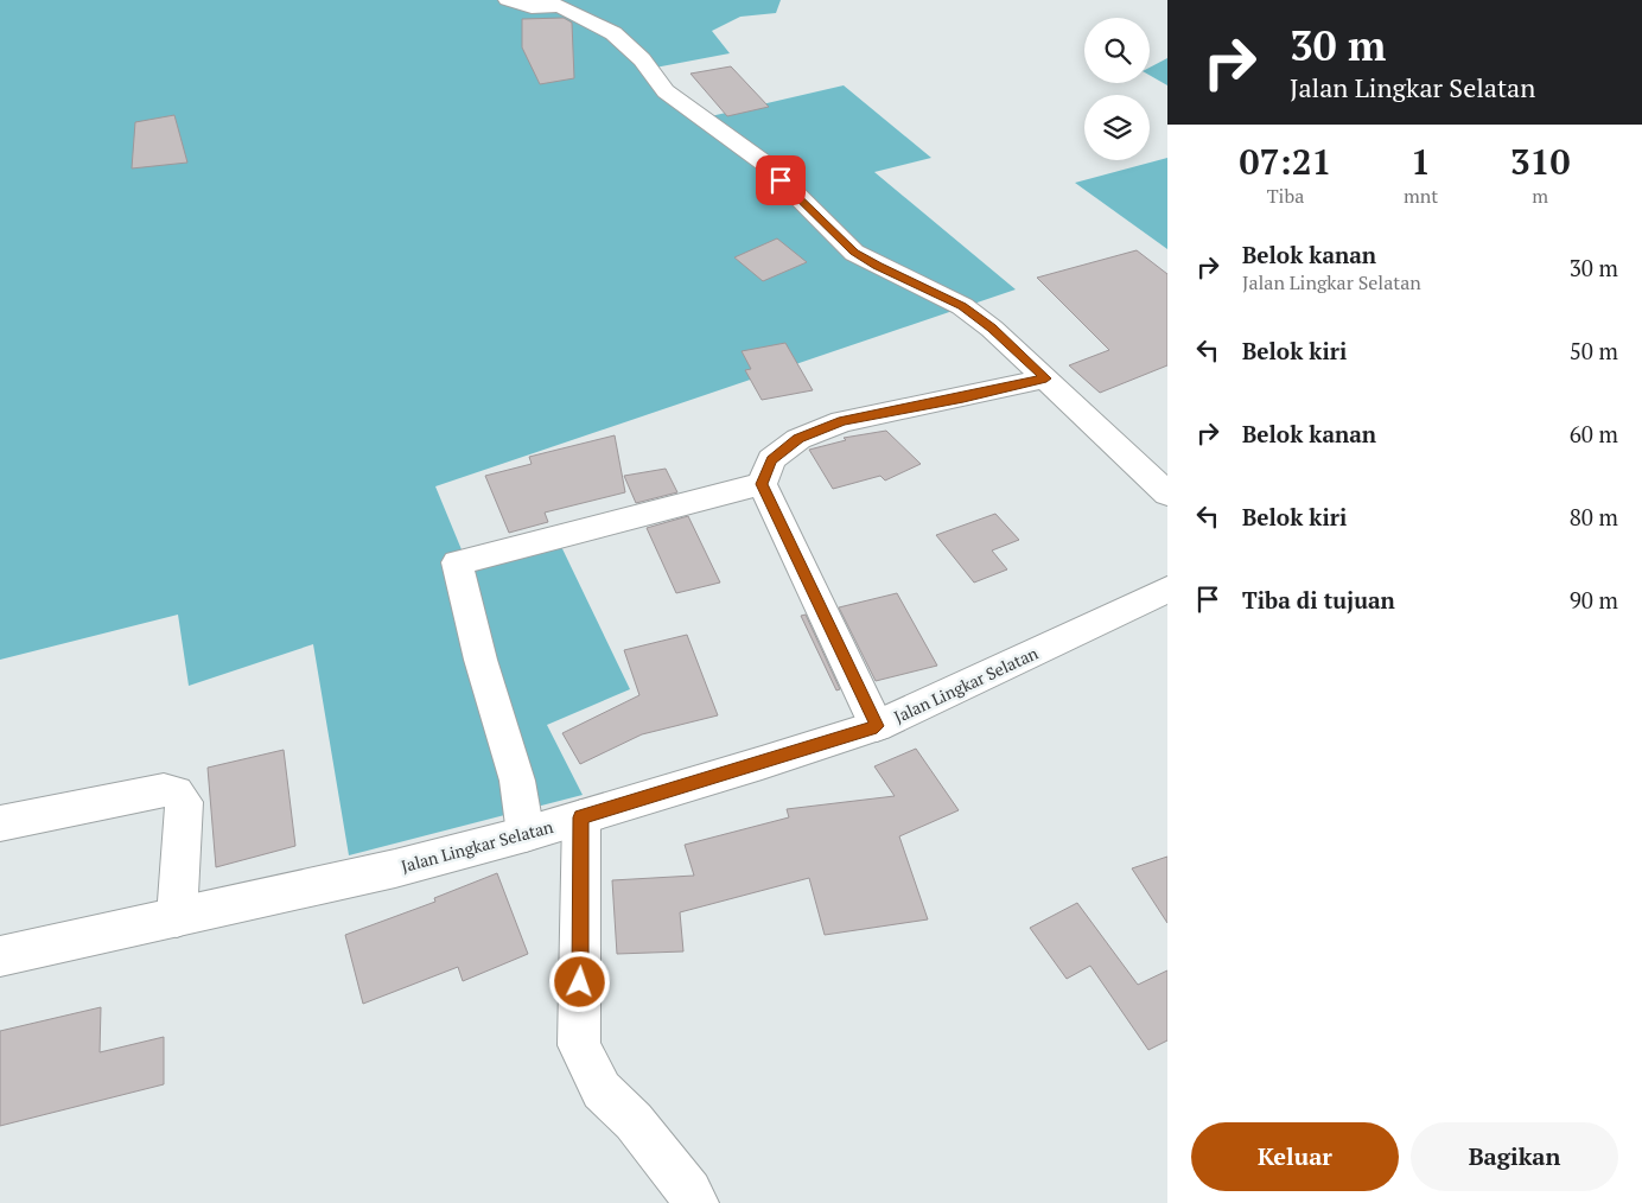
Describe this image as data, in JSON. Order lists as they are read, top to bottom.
{
  "streets": {
    "street": ["Jalan Lingkar Selatan"]
  },
  "page": {
    "turn": ["30 m", "Jalan Lingkar Selatan"],
    "eta": [
      "07:21",
      "Tiba",
      "1",
      "mnt",
      "310",
      "m"
    ],
    "list": [
      {
        "name": "Belok kanan",
        "note": "Jalan Lingkar Selatan",
        "value": "30 m"
      },
      {
        "name": "Belok kiri",
        "value": "50 m"
      },
      {
        "name": "Belok kanan",
        "value": "60 m"
      },
      {
        "name": "Belok kiri",
        "value": "80 m"
      },
      {
        "name": "Tiba di tujuan",
        "value": "90 m"
      }
    ],
    "buttons": ["Keluar", "Bagikan"]
  }
}
